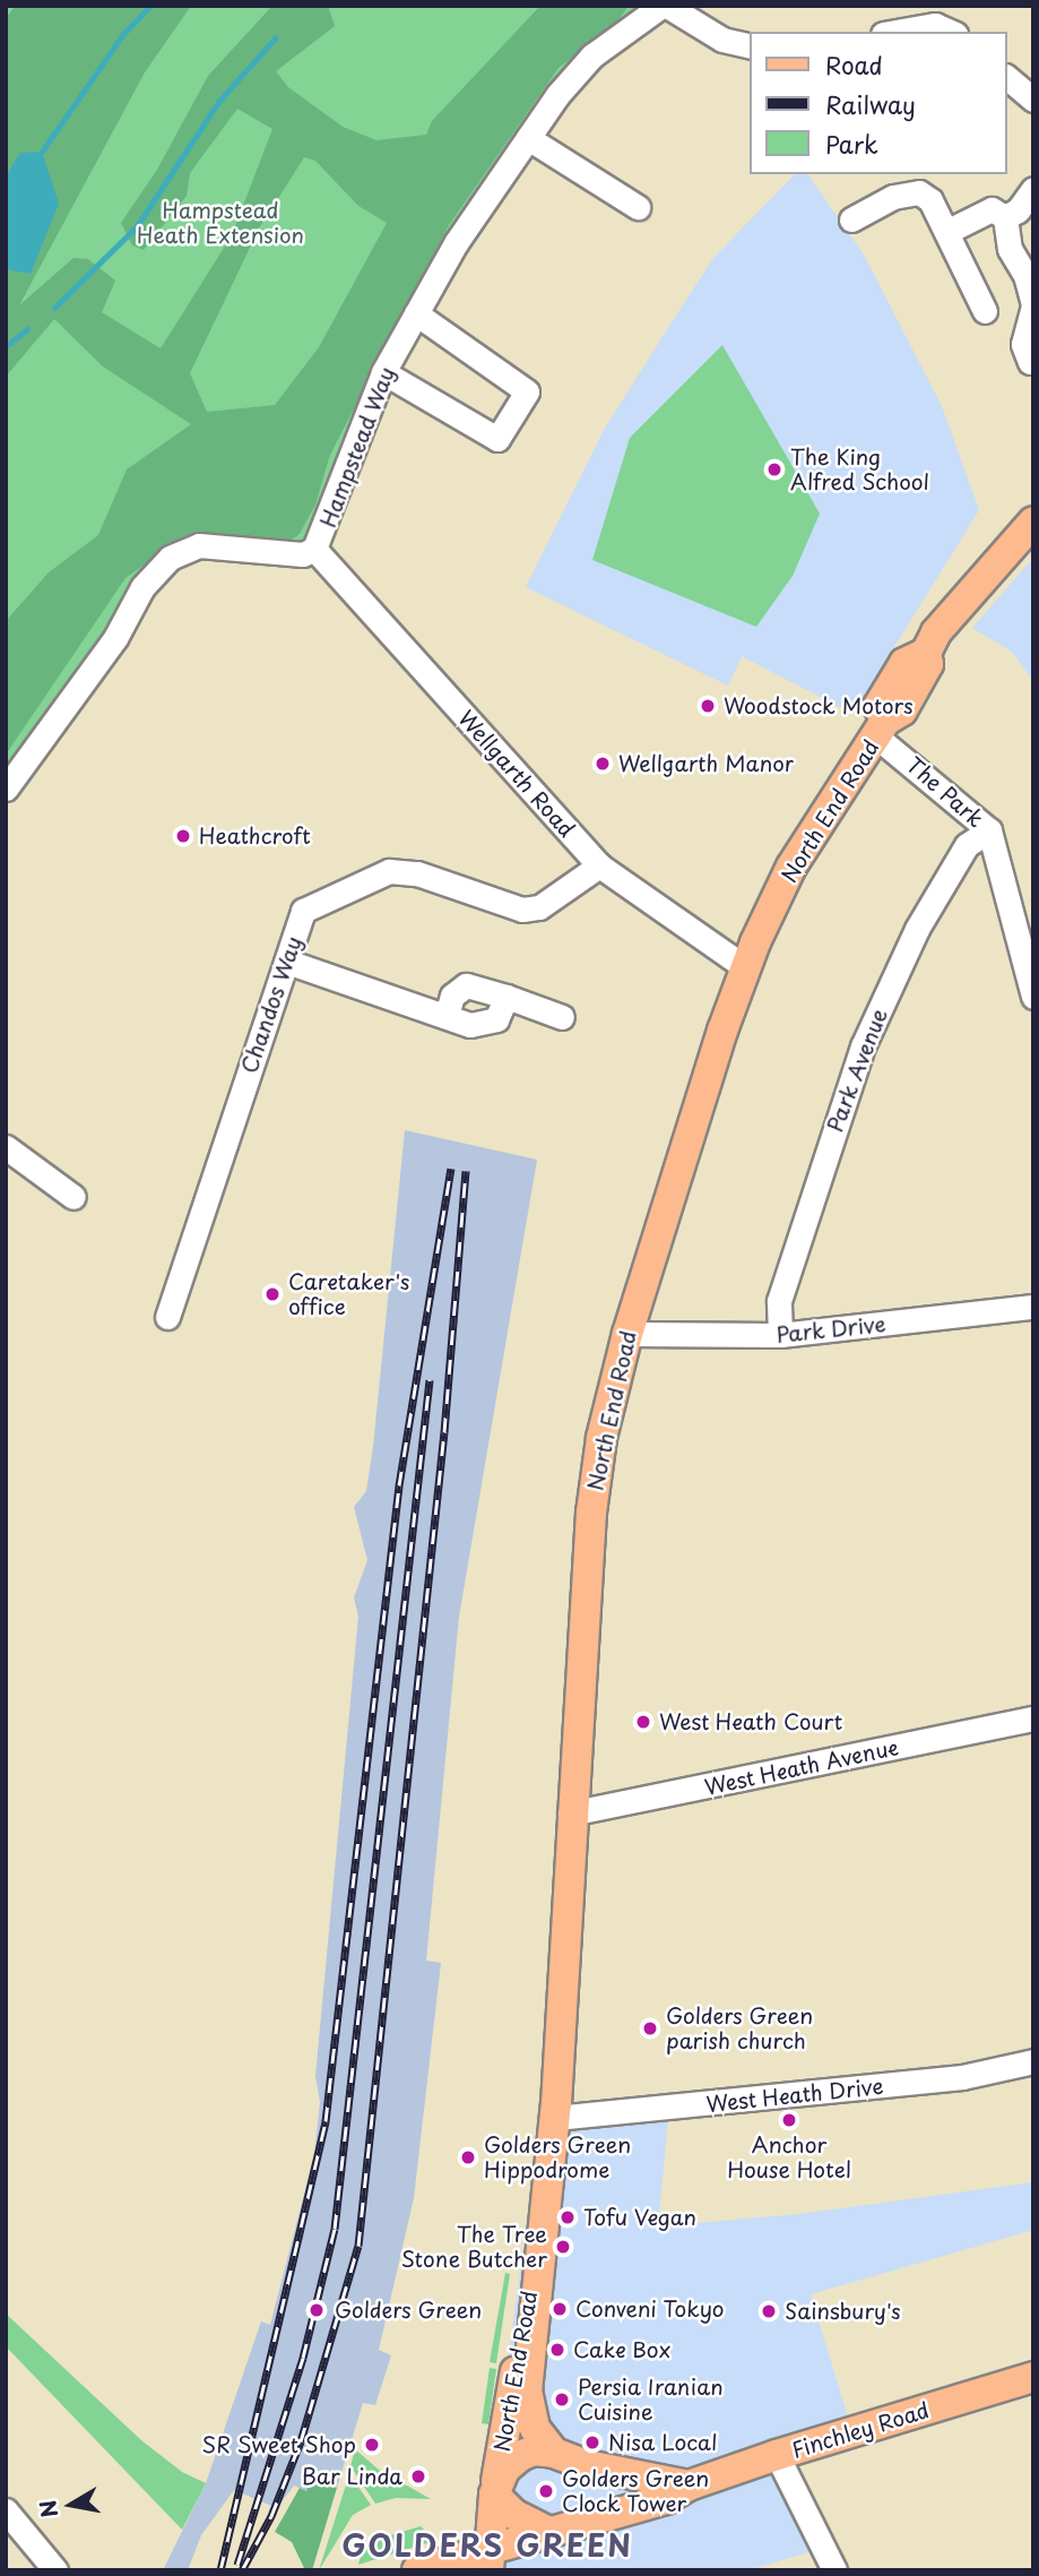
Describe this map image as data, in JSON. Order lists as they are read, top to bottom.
{
  "streets": {
    "main road": ["North End Road", "Finchley Road"],
    "street": [
      "Hampstead Way",
      "Wellgarth Road",
      "The Park",
      "Chandos Way",
      "Park Avenue",
      "Park Drive",
      "West Heath Avenue",
      "West Heath Drive"
    ]
  },
  "crossings": [
    ["Hampstead Way", "Wellgarth Road"],
    ["Wellgarth Road", "North End Road"],
    ["Wellgarth Road", "Chandos Way"],
    ["The Park", "North End Road"],
    ["The Park", "Park Avenue"],
    ["North End Road", "Park Drive"],
    ["North End Road", "West Heath Avenue"],
    ["North End Road", "West Heath Drive"],
    ["North End Road", "Finchley Road"],
    ["Park Avenue", "Park Drive"]
  ],
  "districts": ["GOLDERS GREEN"],
  "parks": ["Hampstead Heath Extension"],
  "places": [
    "The King Alfred School",
    "Woodstock Motors",
    "Wellgarth Manor",
    "Heathcroft",
    "Caretaker's office",
    "West Heath Court",
    "Golders Green parish church",
    "Anchor House Hotel",
    "Golders Green Hippodrome",
    "Tofu Vegan",
    "The Tree Stone Butcher",
    "Conveni Tokyo",
    "Golders Green",
    "Sainsbury's",
    "Cake Box",
    "Persia Iranian Cuisine",
    "Nisa Local",
    "SR Sweet Shop",
    "Bar Linda",
    "Golders Green Clock Tower"
  ],
  "legend": ["Road", "Railway", "Park"],
  "north": "left"
}
